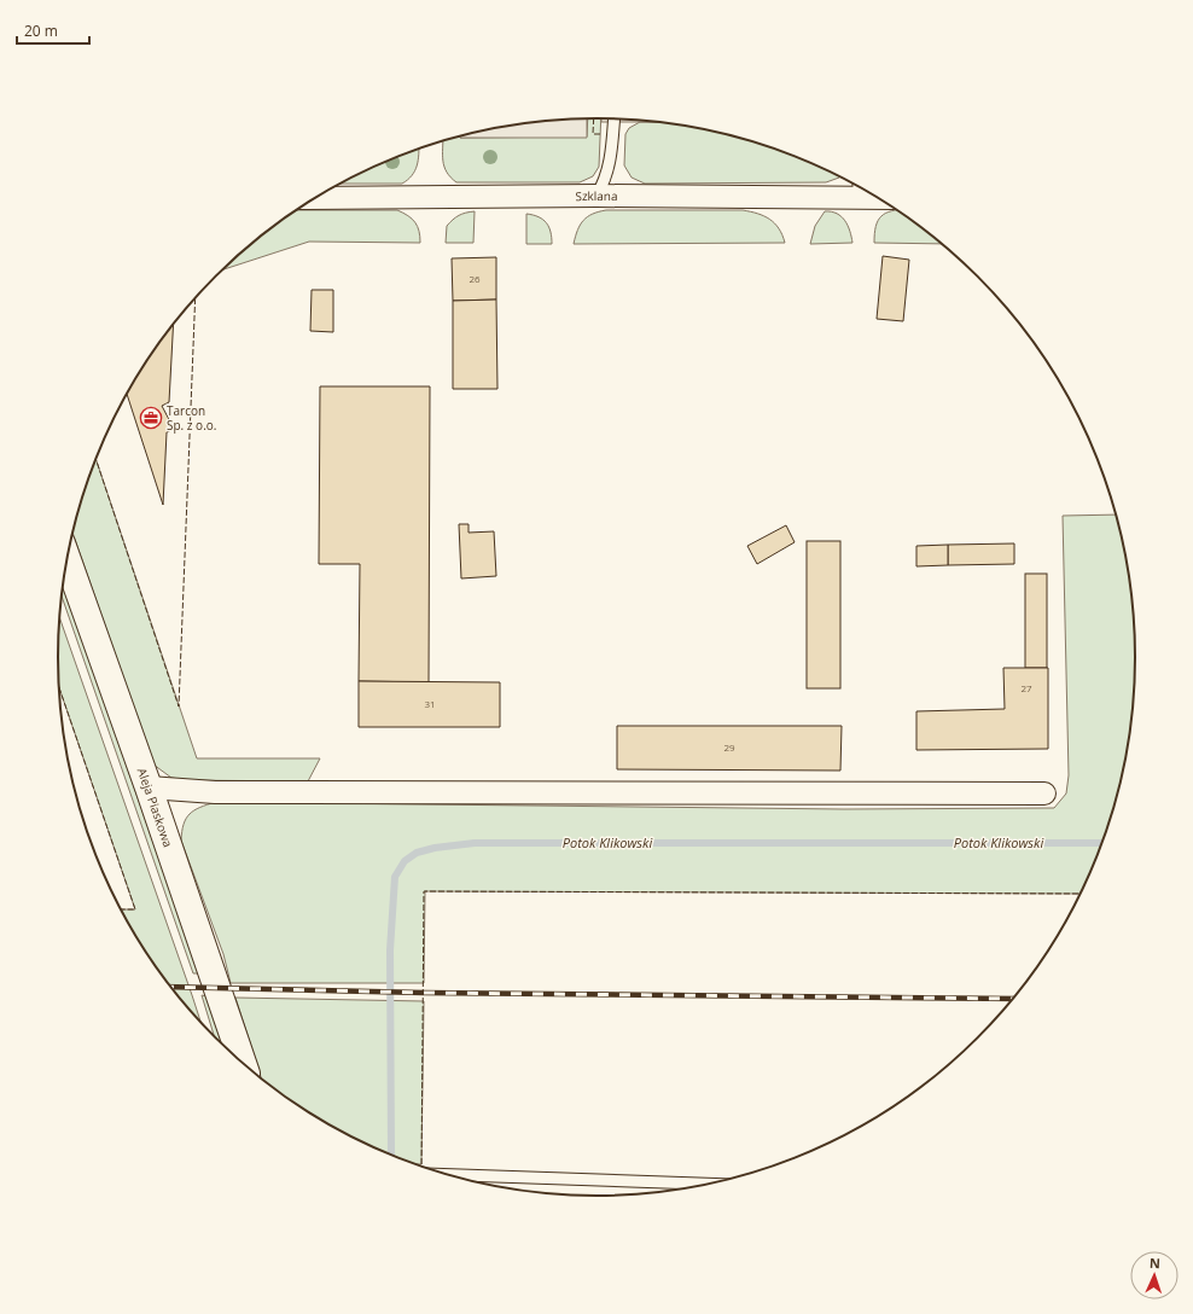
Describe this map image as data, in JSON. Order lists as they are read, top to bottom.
{
  "streets": {
    "main road": ["Aleja Piaskowa"],
    "street": ["Szklana"]
  },
  "water": ["Potok Klikowski"],
  "places": {
    "office": ["Tarcon Sp. z o.o."]
  },
  "house_numbers": [
    "26",
    "27",
    "31",
    "29"
  ],
  "scale_bar": "20 m",
  "north": "top"
}
